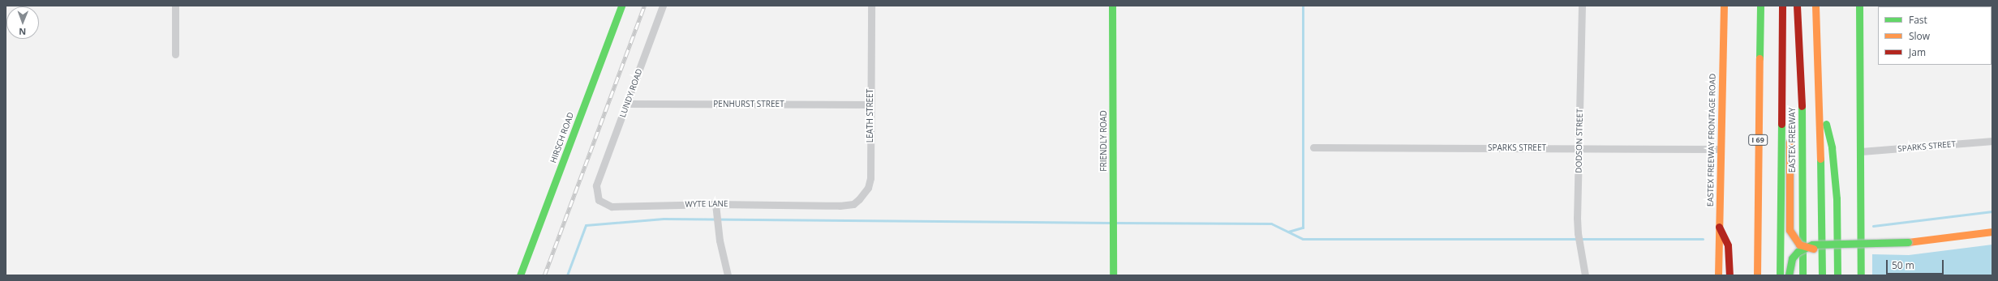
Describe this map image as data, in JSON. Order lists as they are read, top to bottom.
{
  "streets": {
    "main road": [
      "HIRSCH ROAD",
      "EASTEX FREEWAY FRONTAGE ROAD",
      "I 69",
      "EASTEX FREEWAY",
      "FRIENDLY ROAD"
    ],
    "street": [
      "LUNDY ROAD",
      "PENHURST STREET",
      "LEATH STREET",
      "DODSON STREET",
      "SPARKS STREET",
      "WYTE LANE"
    ]
  },
  "crossings": [
    ["LUNDY ROAD", "PENHURST STREET"],
    ["LUNDY ROAD", "WYTE LANE"],
    ["PENHURST STREET", "LEATH STREET"],
    ["LEATH STREET", "WYTE LANE"],
    ["EASTEX FREEWAY FRONTAGE ROAD", "SPARKS STREET"],
    ["DODSON STREET", "SPARKS STREET"]
  ],
  "legend": ["Fast", "Slow", "Jam"],
  "scale_bar": "50 m",
  "north": "bottom"
}
